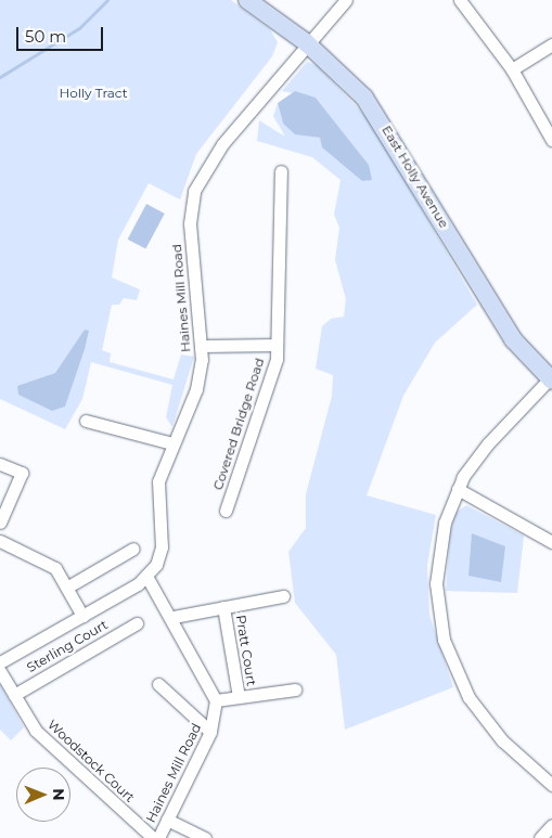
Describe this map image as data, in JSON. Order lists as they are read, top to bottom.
{
  "streets": {
    "street": [
      "East Holly Avenue",
      "Haines Mill Road",
      "Covered Bridge Road",
      "Sterling Court",
      "Pratt Court",
      "Woodstock Court"
    ]
  },
  "crossings": [
    ["East Holly Avenue", "Haines Mill Road"],
    ["Haines Mill Road", "Covered Bridge Road"],
    ["Haines Mill Road", "Pratt Court"],
    ["Sterling Court", "Woodstock Court"]
  ],
  "parks": ["Holly Tract"],
  "scale_bar": "50 m",
  "north": "right"
}
